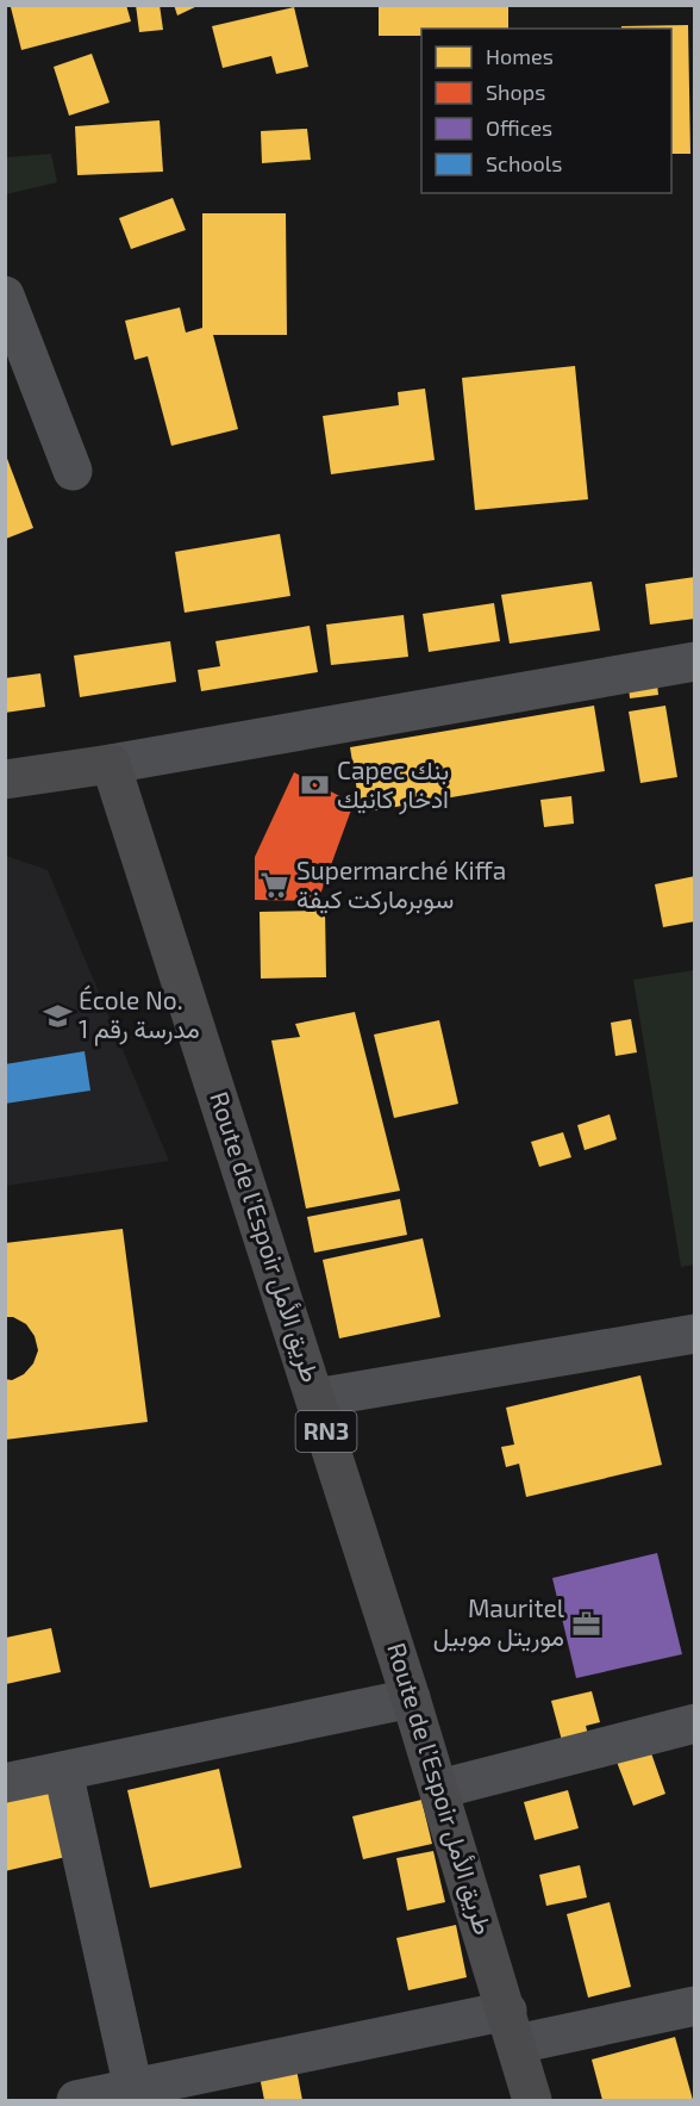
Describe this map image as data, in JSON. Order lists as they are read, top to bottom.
{
  "streets": {
    "highway": ["Route de l’Espoir طريق الأمل", "RN3"]
  },
  "places": {
    "bank": ["Capec بنك ادخار كانيك"],
    "supermarket": ["Supermarché Kiffa سوبرماركت كيفة"],
    "school or university": ["École No. 1 مدرسة رقم"],
    "office": ["Mauritel موريتل موبيل"]
  },
  "legend": [
    "Homes",
    "Shops",
    "Offices",
    "Schools"
  ]
}
